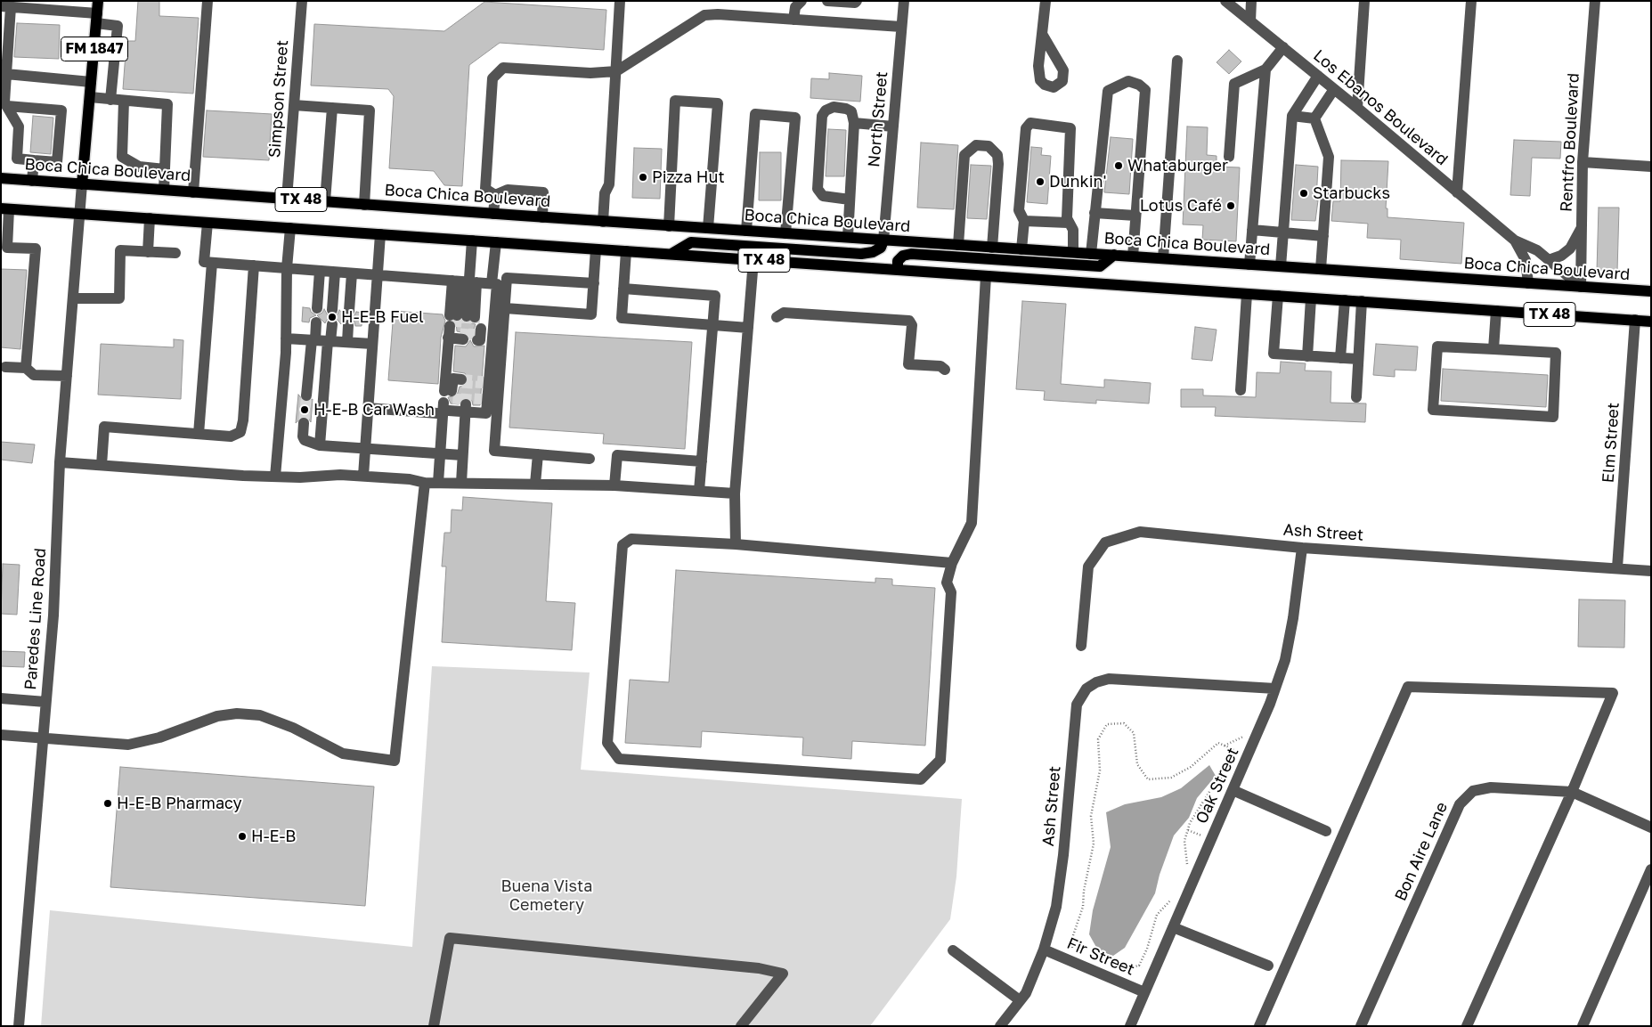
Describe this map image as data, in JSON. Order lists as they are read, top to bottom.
{
  "streets": {
    "main road": ["FM 1847", "Boca Chica Boulevard", "TX 48"],
    "street": [
      "Simpson Street",
      "Los Ebanos Boulevard",
      "North Street",
      "Rentfro Boulevard",
      "Elm Street",
      "Ash Street",
      "Paredes Line Road",
      "Oak Street",
      "Bon Aire Lane",
      "Fir Street"
    ]
  },
  "crossings": [
    ["FM 1847", "Boca Chica Boulevard"],
    ["FM 1847", "Paredes Line Road"],
    ["Simpson Street", "Boca Chica Boulevard"],
    ["Los Ebanos Boulevard", "Rentfro Boulevard"],
    ["Los Ebanos Boulevard", "Boca Chica Boulevard"],
    ["North Street", "Boca Chica Boulevard"],
    ["Rentfro Boulevard", "Boca Chica Boulevard"],
    ["Boca Chica Boulevard", "Paredes Line Road"],
    ["TX 48", "Elm Street"],
    ["TX 48", "Paredes Line Road"],
    ["Elm Street", "Ash Street"],
    ["Ash Street", "Oak Street"],
    ["Ash Street", "Fir Street"],
    ["Oak Street", "Fir Street"]
  ],
  "parks": ["Buena Vista Cemetery"],
  "places": [
    "Whataburger",
    "Pizza Hut",
    "Dunkin'",
    "Starbucks",
    "Lotus Café",
    "H-E-B Fuel",
    "H-E-B Car Wash",
    "H-E-B Pharmacy",
    "H-E-B"
  ]
}
